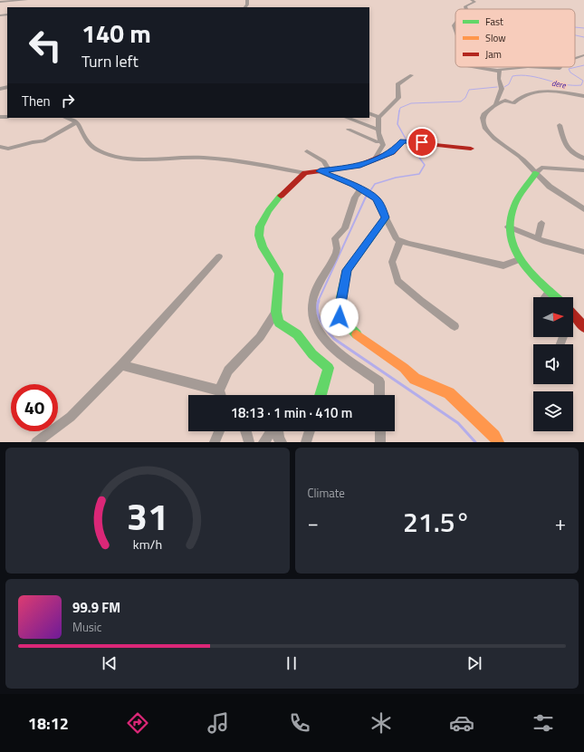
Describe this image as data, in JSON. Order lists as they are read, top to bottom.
{
  "water": ["dere"],
  "legend": ["Fast", "Slow", "Jam"],
  "north": "right",
  "page": {
    "turn": ["140 m", "Turn left"],
    "then": "Then",
    "limit": "40",
    "trip": "18:13 · 1 min · 410 m",
    "tile": "Climate",
    "heat": ["−", "21.5°", "+"],
    "song": ["99.9 FM", "Music"],
    "tabs": "18:12",
    "gauge": ["31", "km/h"]
  }
}
